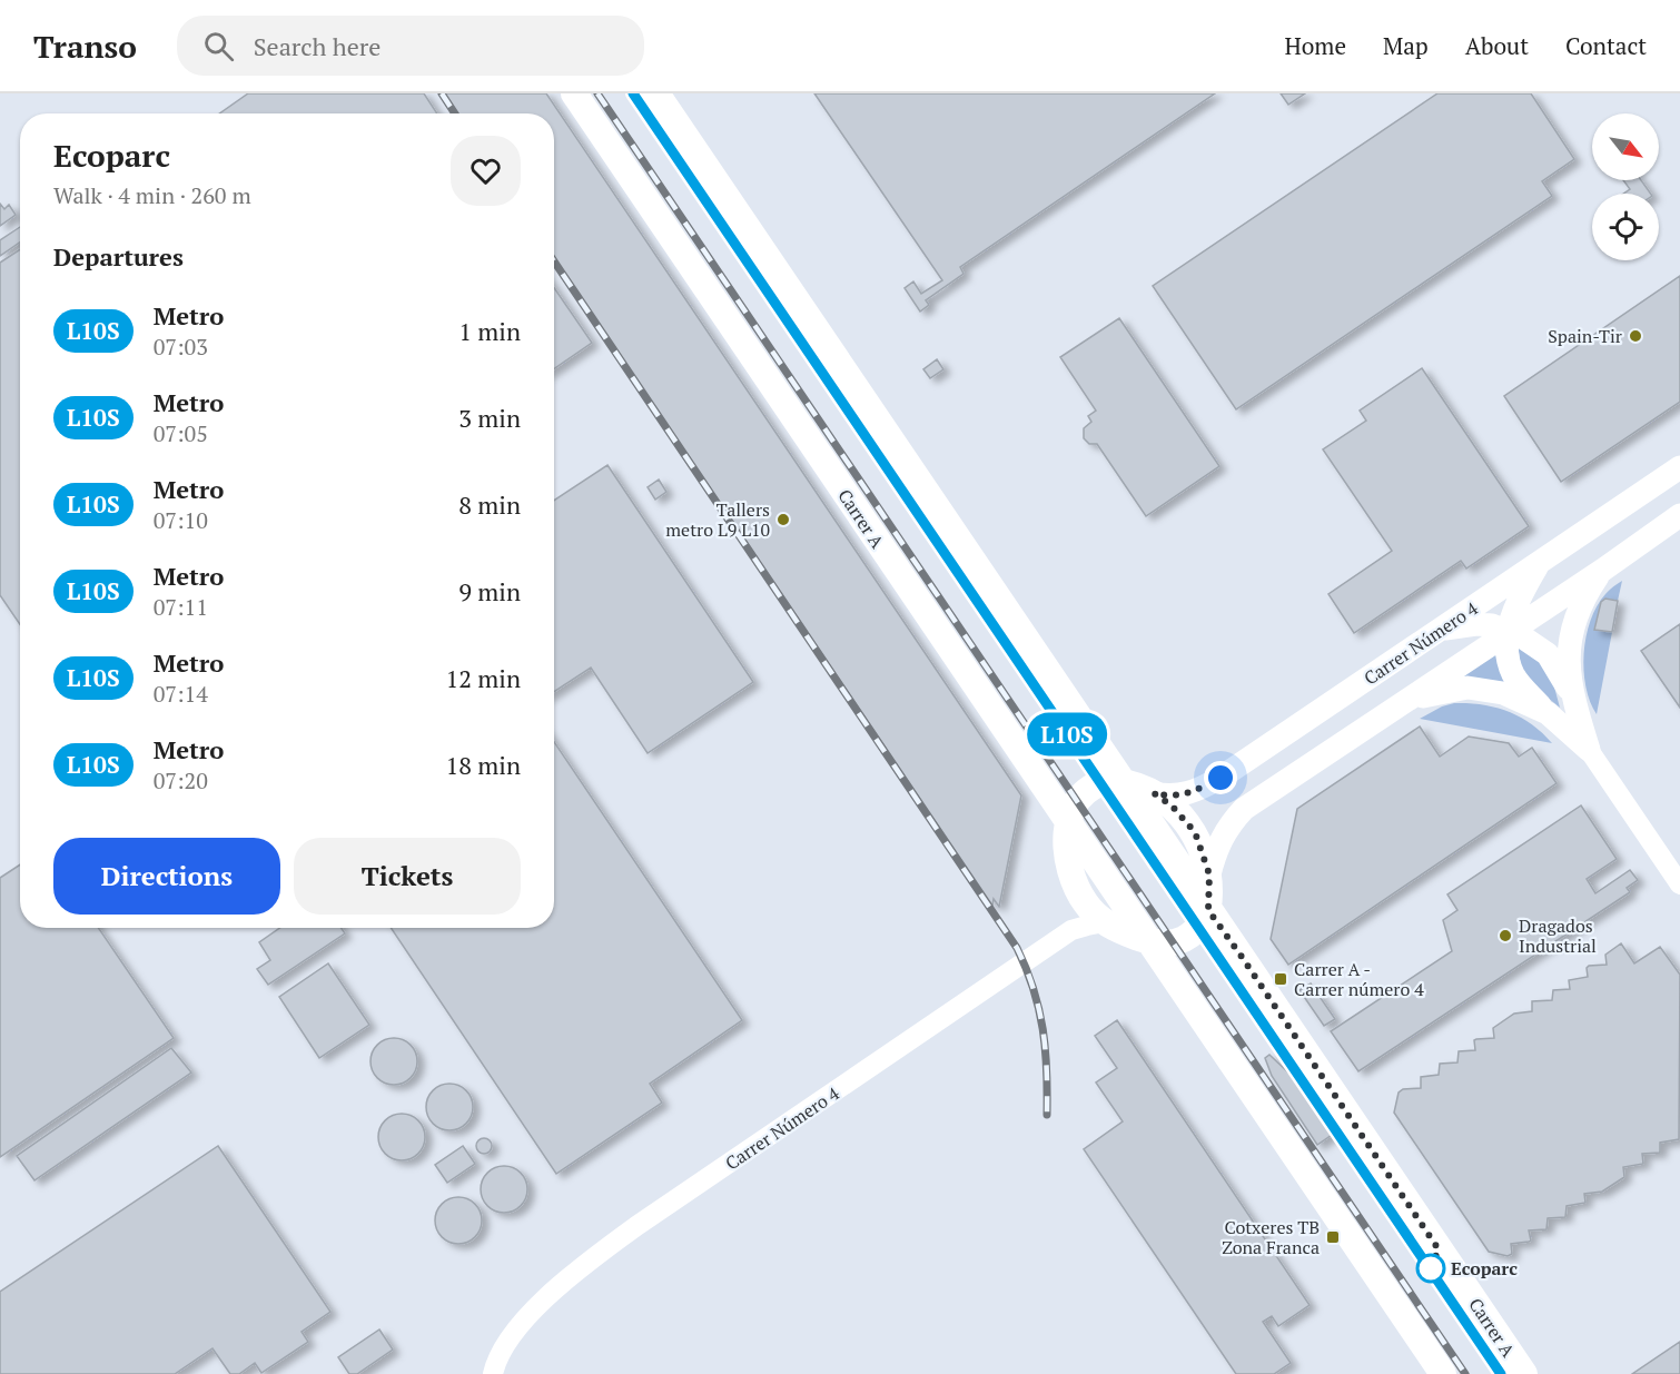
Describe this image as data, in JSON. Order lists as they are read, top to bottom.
{
  "streets": {
    "main road": ["Carrer A"],
    "street": ["Carrer Número 4"]
  },
  "places": {
    "other": [
      "Spain-Tir",
      "Tallers metro L9 L10",
      "Dragados Industrial",
      "Ecoparc"
    ],
    "transit": ["Carrer A - Carrer número 4", "Cotxeres TB Zona Franca"]
  },
  "lines": ["metro line L10S"],
  "north": "bottom right",
  "page": {
    "header": "Transo",
    "search": "Search here",
    "nav": [
      "Home",
      "Map",
      "About",
      "Contact"
    ],
    "on_map": "L10S",
    "heading": [
      ["Ecoparc", "Walk · 4 min · 260 m"],
      "Departures"
    ],
    "list": [
      {
        "mark": "L10S",
        "name": "Metro",
        "note": "07:03",
        "value": "1 min"
      },
      {
        "mark": "L10S",
        "name": "Metro",
        "note": "07:05",
        "value": "3 min"
      },
      {
        "mark": "L10S",
        "name": "Metro",
        "note": "07:10",
        "value": "8 min"
      },
      {
        "mark": "L10S",
        "name": "Metro",
        "note": "07:11",
        "value": "9 min"
      },
      {
        "mark": "L10S",
        "name": "Metro",
        "note": "07:14",
        "value": "12 min"
      },
      {
        "mark": "L10S",
        "name": "Metro",
        "note": "07:20",
        "value": "18 min"
      }
    ],
    "buttons": ["Directions", "Tickets"]
  }
}
